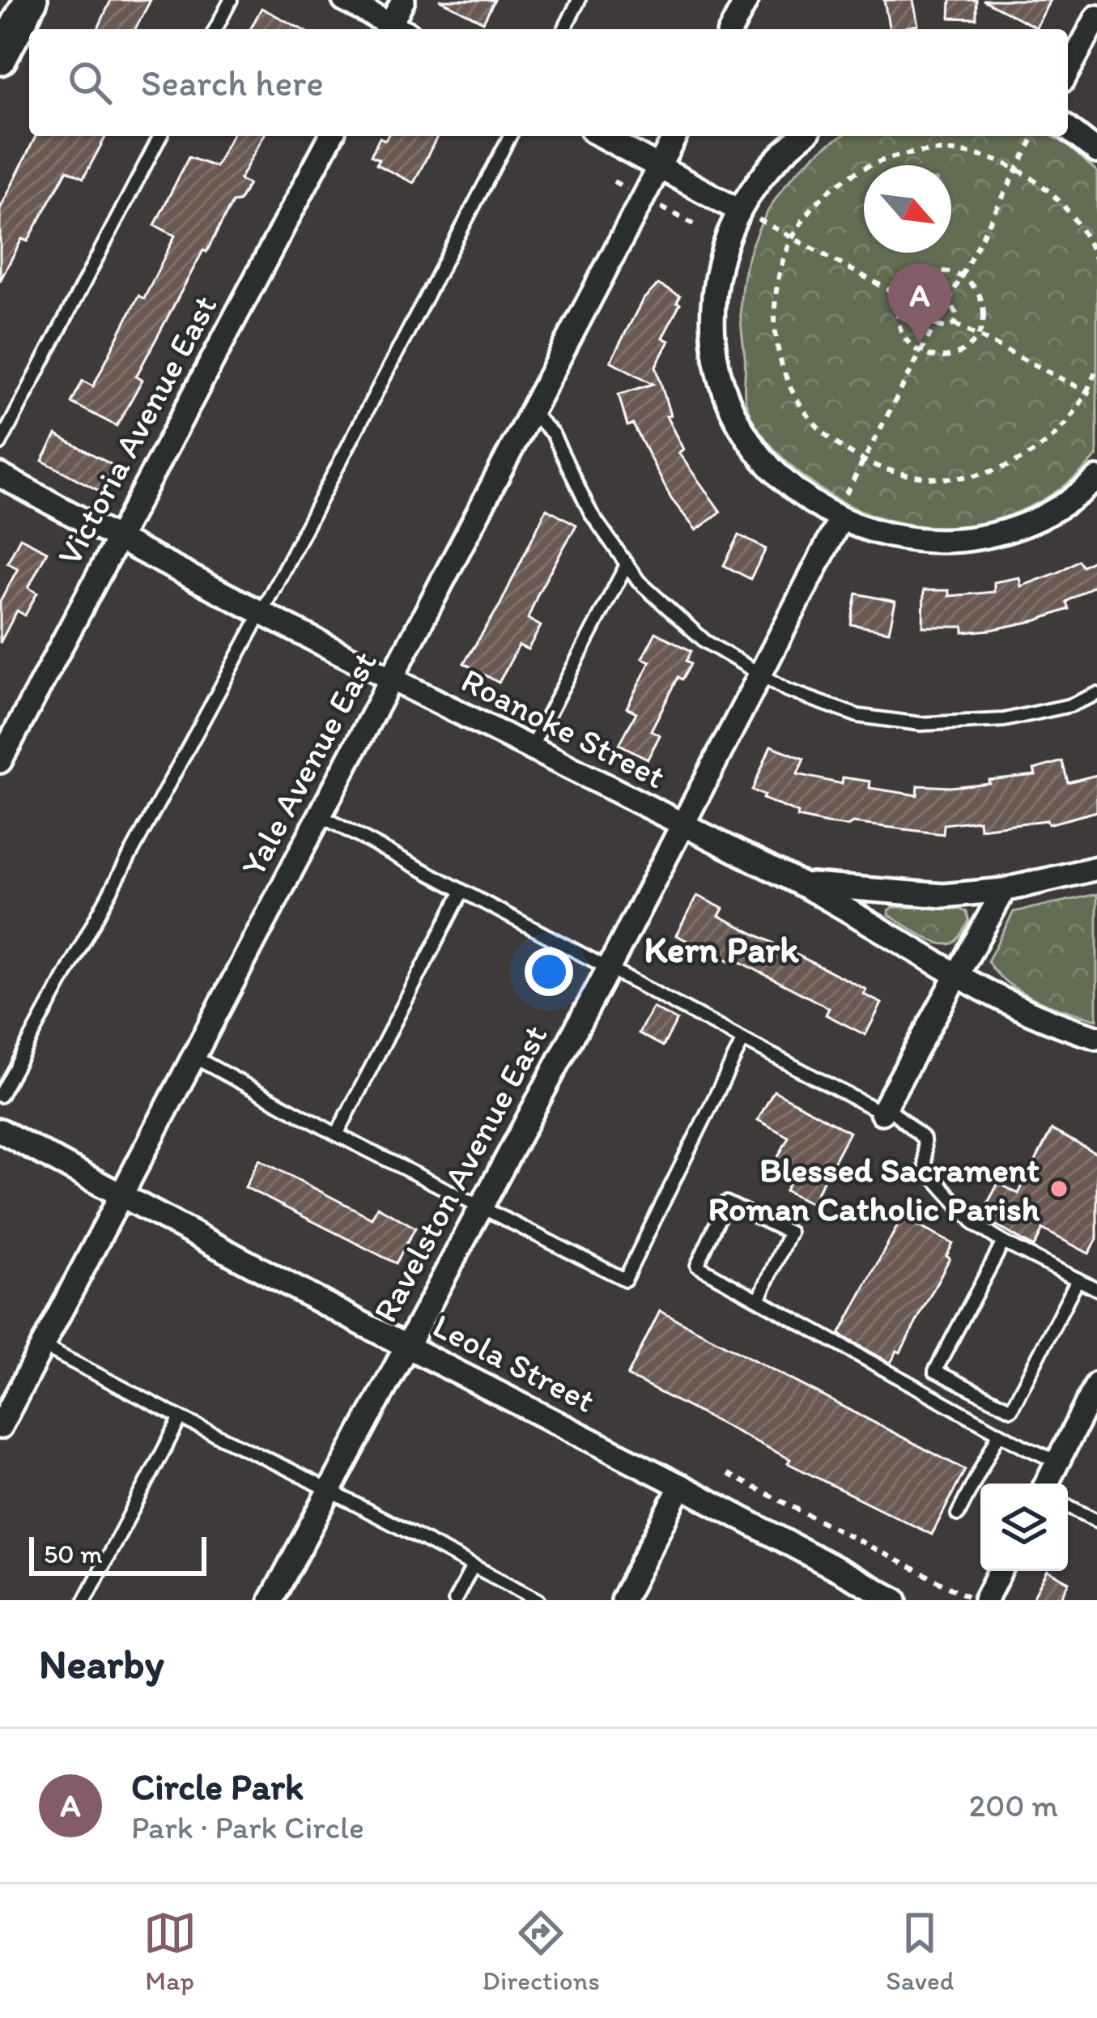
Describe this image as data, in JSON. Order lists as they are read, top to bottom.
{
  "streets": {
    "street": [
      "Victoria Avenue East",
      "Roanoke Street",
      "Yale Avenue East",
      "Ravelston Avenue East",
      "Leola Street"
    ]
  },
  "crossings": [
    ["Victoria Avenue East", "Roanoke Street"],
    ["Roanoke Street", "Yale Avenue East"],
    ["Roanoke Street", "Ravelston Avenue East"],
    ["Yale Avenue East", "Leola Street"],
    ["Ravelston Avenue East", "Leola Street"]
  ],
  "districts": ["Kern Park"],
  "places": ["Blessed Sacrament Roman Catholic Parish"],
  "scale_bar": "50 m",
  "north": "bottom right",
  "page": {
    "search": "Search here",
    "pins": "A",
    "scale": "50 m",
    "heading": "Nearby",
    "list": [
      {
        "mark": "A",
        "name": "Circle Park",
        "note": "Park · Park Circle",
        "value": "200 m"
      }
    ],
    "nav": ["Map", "Directions", "Saved"]
  }
}
